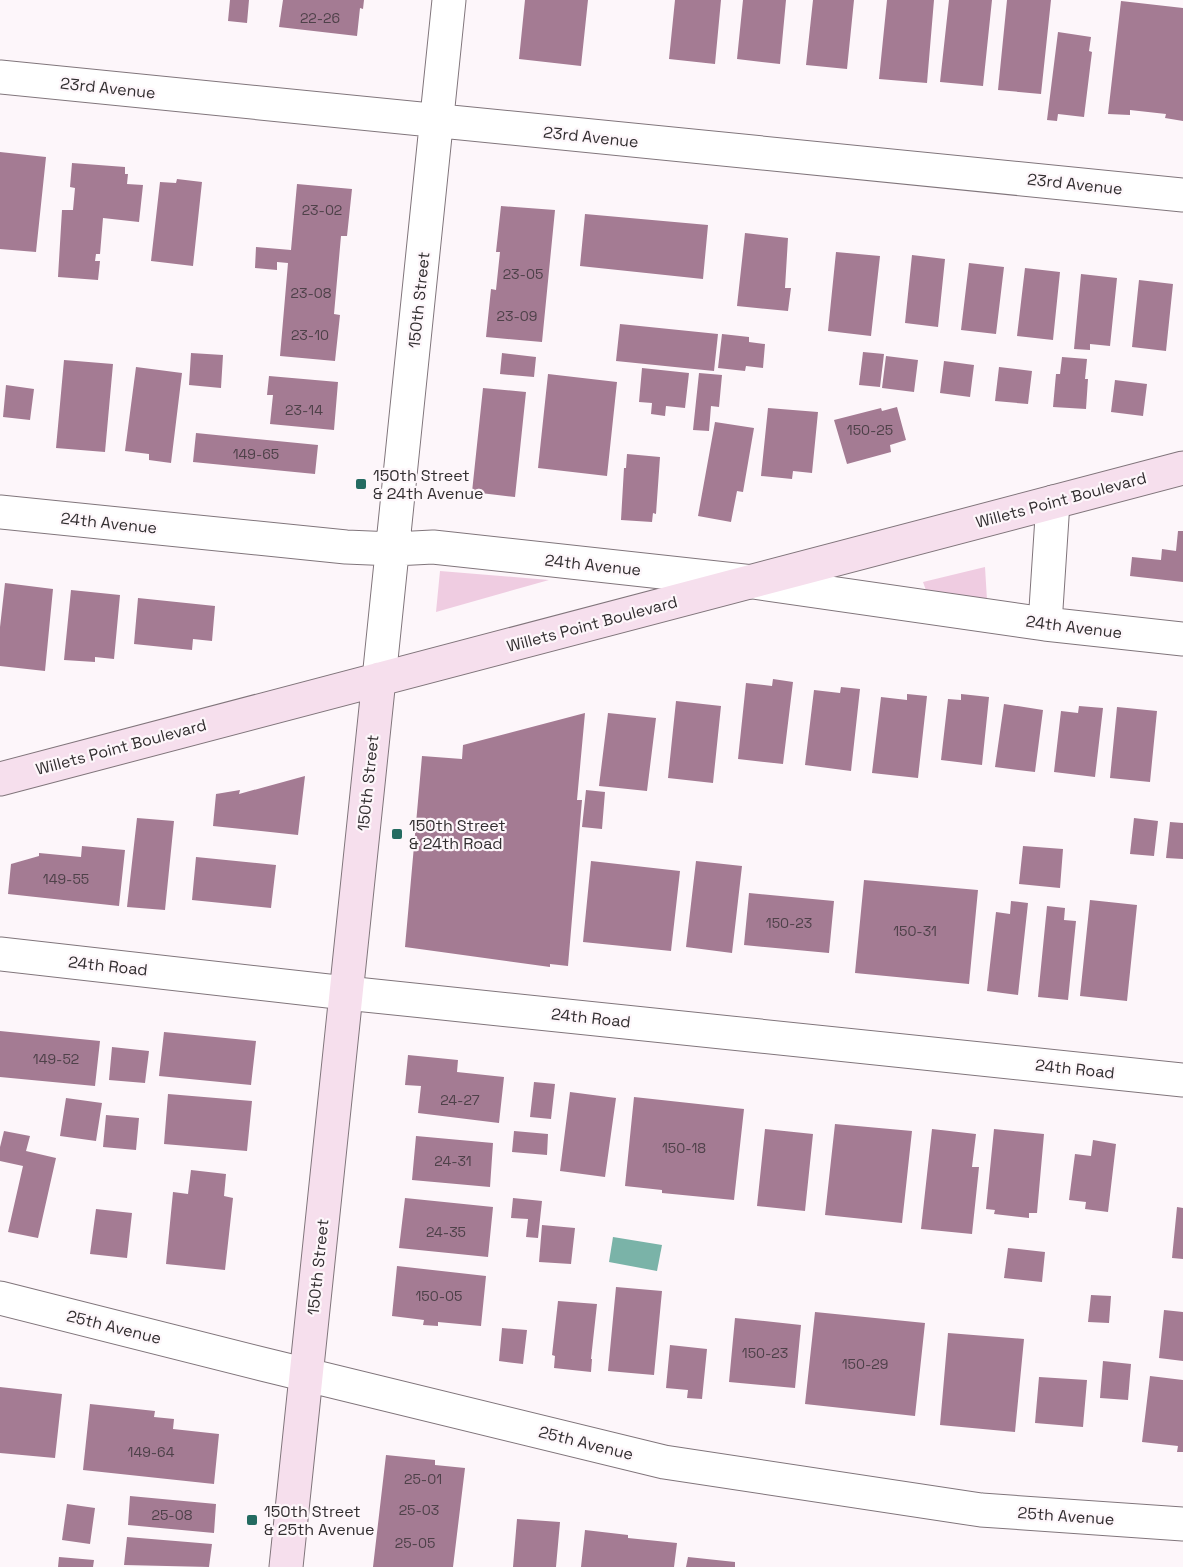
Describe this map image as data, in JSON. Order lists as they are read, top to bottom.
{
  "streets": {
    "street": [
      "23rd Avenue",
      "150th Street",
      "Willets Point Boulevard",
      "24th Avenue",
      "24th Road",
      "25th Avenue"
    ]
  },
  "crossings": [
    ["23rd Avenue", "150th Street"],
    ["150th Street", "Willets Point Boulevard"],
    ["150th Street", "24th Avenue"],
    ["150th Street", "24th Road"],
    ["150th Street", "25th Avenue"],
    ["Willets Point Boulevard", "24th Avenue"]
  ],
  "places": {
    "transit": ["150th Street & 24th Avenue", "150th Street & 24th Road", "150th Street & 25th Avenue"]
  },
  "house_numbers": [
    "22-26",
    "23-02",
    "23-05",
    "23-08",
    "23-09",
    "23-10",
    "23-14",
    "150-25",
    "149-65",
    "149-55",
    "150-23",
    "150-31",
    "149-52",
    "24-27",
    "150-18",
    "24-31",
    "24-35",
    "150-05",
    "150-23",
    "150-29",
    "149-64",
    "25-01",
    "25-03",
    "25-08",
    "25-05"
  ]
}
